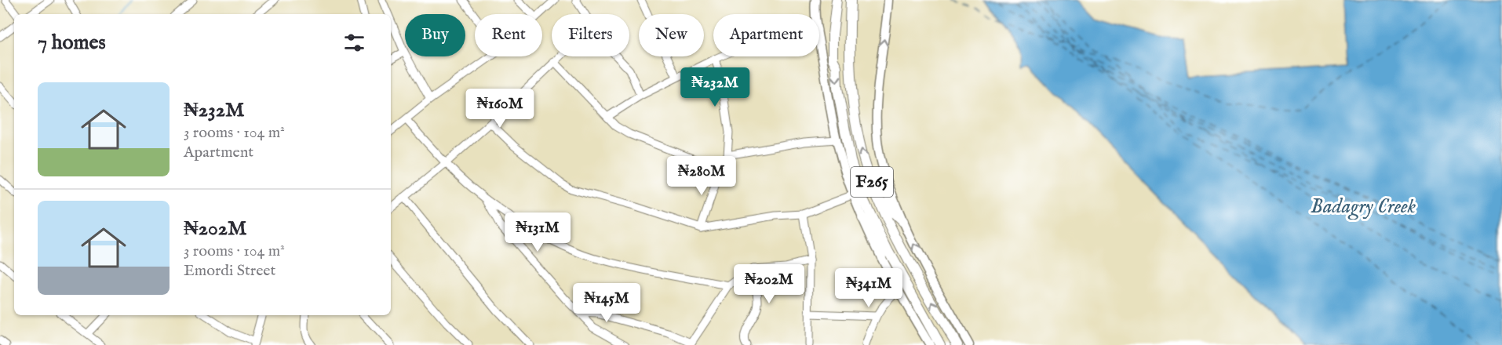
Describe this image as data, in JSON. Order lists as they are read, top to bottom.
{
  "streets": {
    "highway": ["F265"]
  },
  "water": ["Badagry Creek"],
  "page": {
    "chip": [
      "Buy",
      "Rent",
      "Filters",
      "New",
      "Apartment"
    ],
    "heading": "7 homes",
    "price": [
      "₦232M",
      "₦160M",
      "₦280M",
      "₦131M",
      "₦202M",
      "₦341M",
      "₦145M"
    ],
    "list": [
      {
        "name": "₦232M",
        "note": "3 rooms · 104 m² · Apartment"
      },
      {
        "name": "₦202M",
        "note": "3 rooms · 104 m² · Emordi Street"
      }
    ]
  }
}
